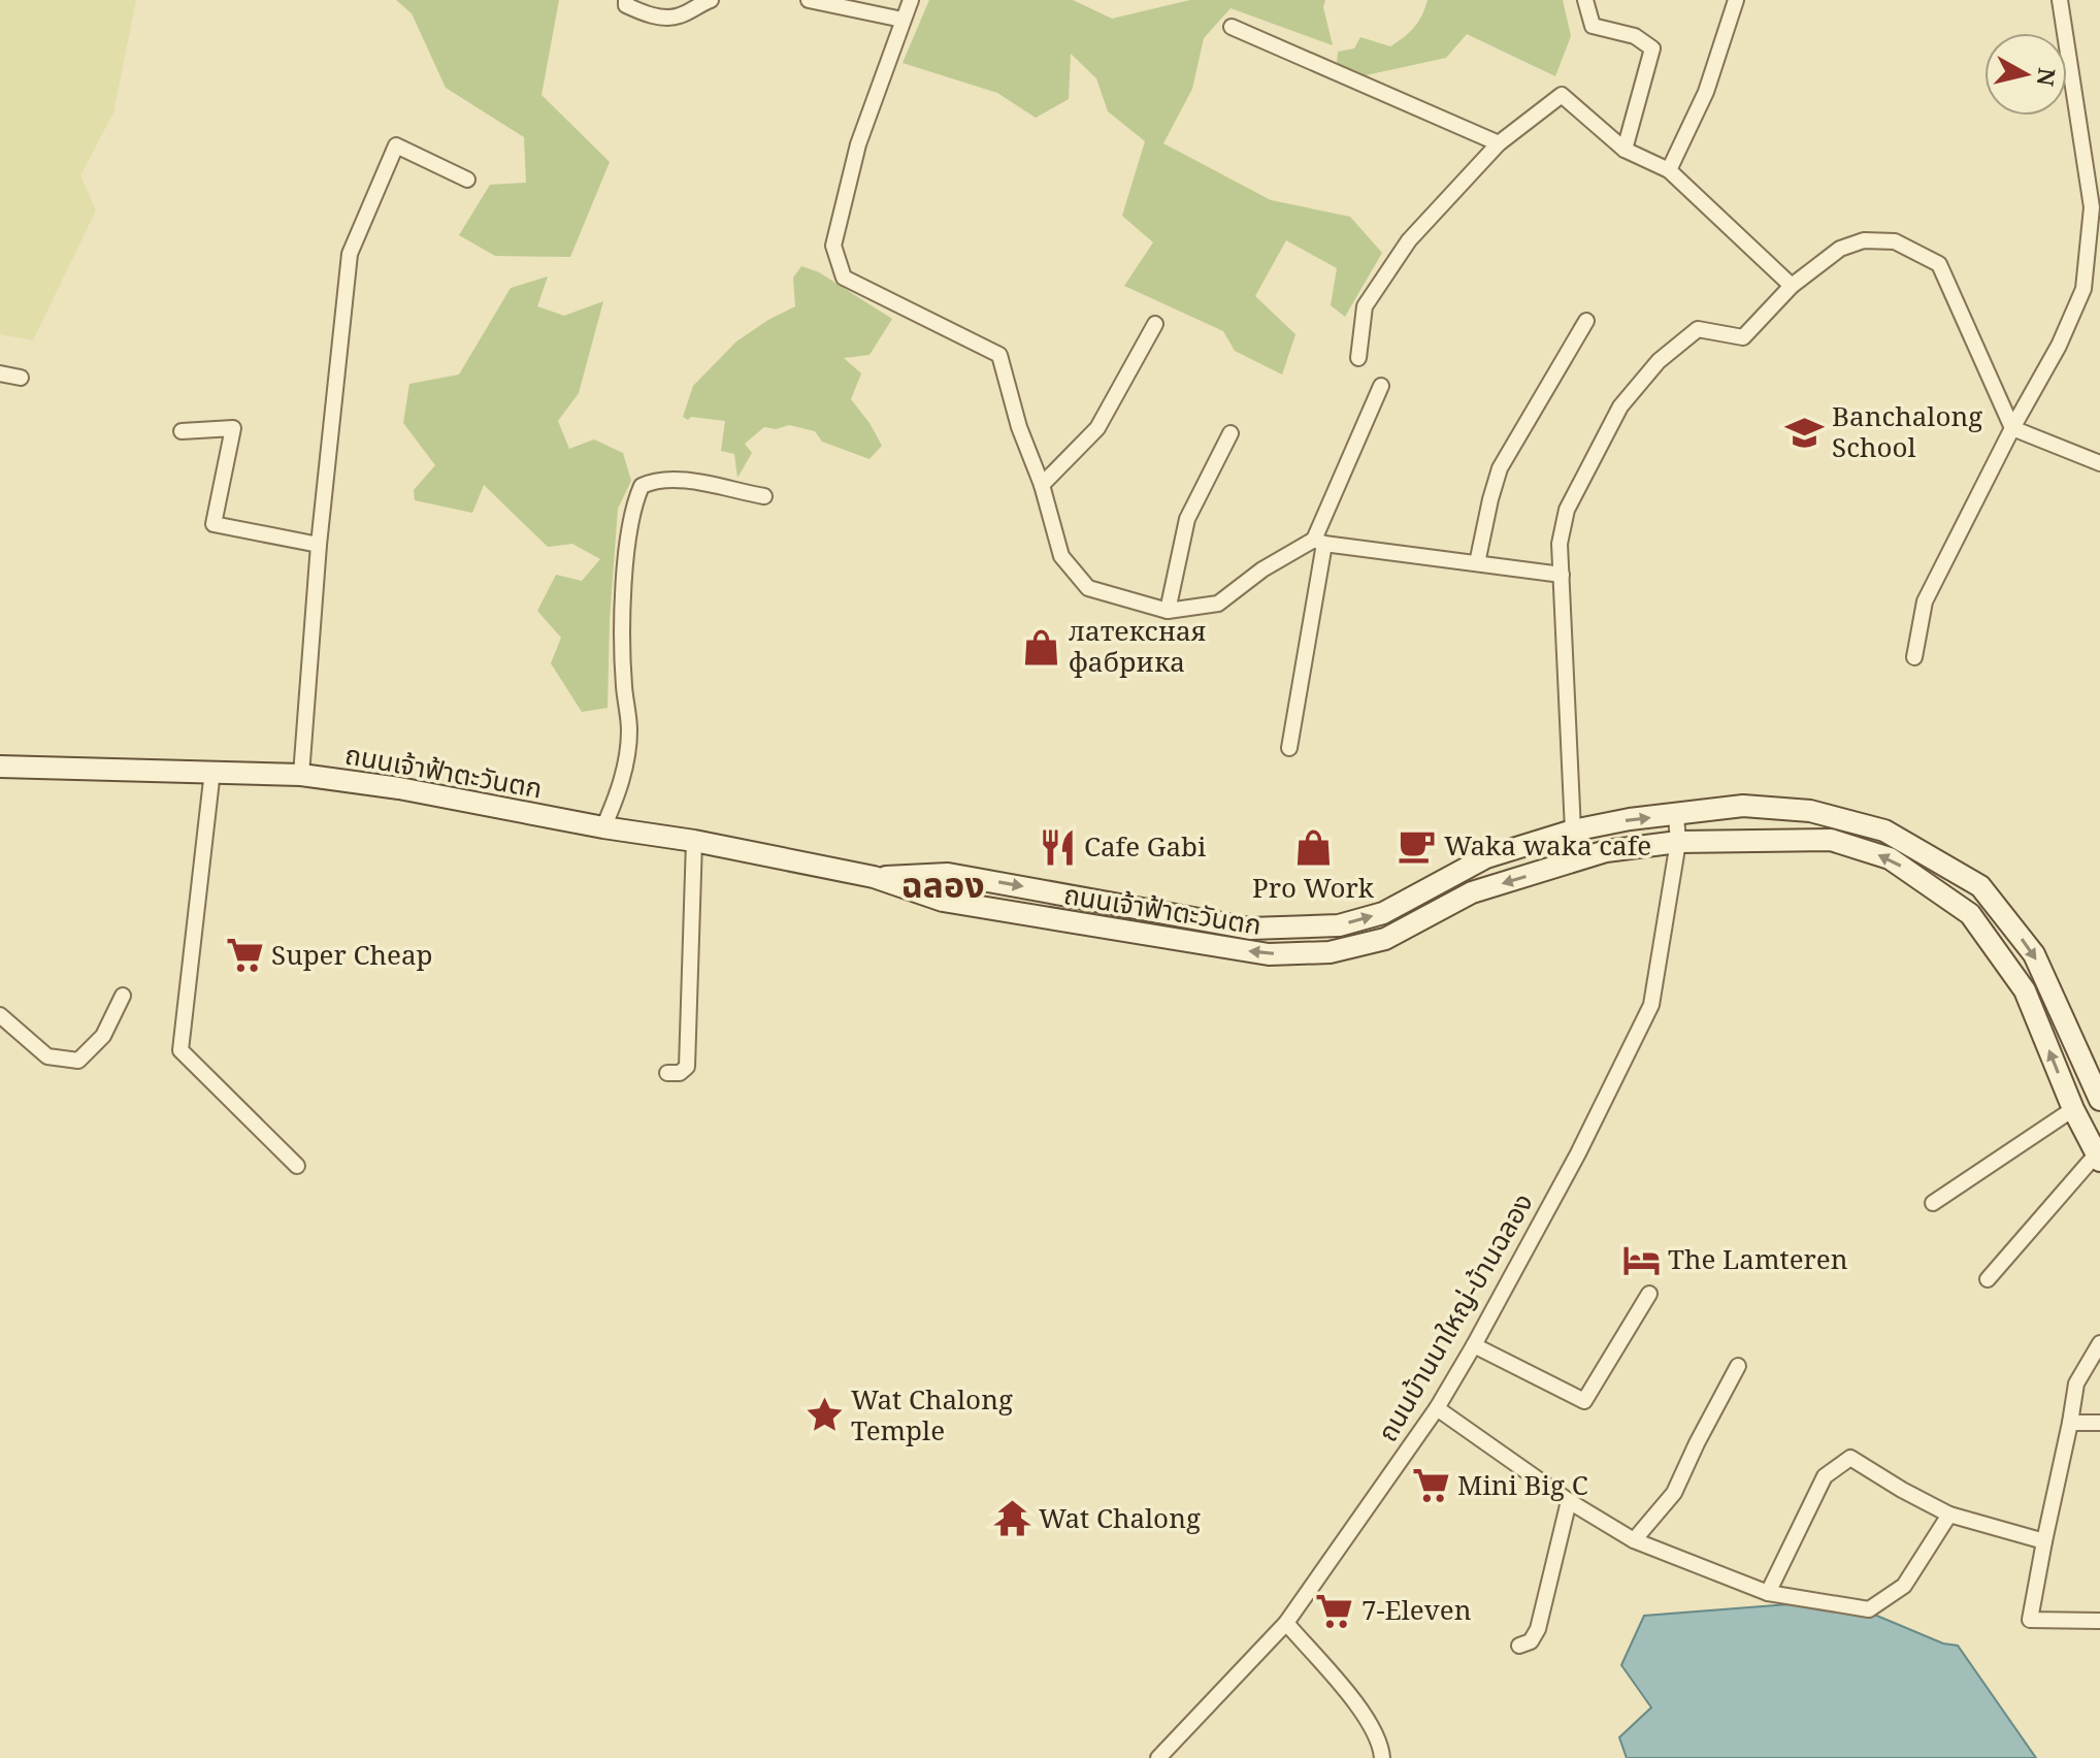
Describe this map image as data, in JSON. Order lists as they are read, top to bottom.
{
  "streets": {
    "main road": ["ถนนเจ้าฟ้าตะวันตก"],
    "street": ["ถนนบ้านนาใหญ่-บ้านฉลอง"]
  },
  "crossings": [
    ["ถนนเจ้าฟ้าตะวันตก", "ถนนบ้านนาใหญ่-บ้านฉลอง"]
  ],
  "districts": ["ฉลอง"],
  "places": {
    "school or university": ["Banchalong School"],
    "shop": ["латексная фабрика", "Pro Work"],
    "cafe": ["Waka waka cafe"],
    "restaurant": ["Cafe Gabi"],
    "supermarket": ["Super Cheap", "Mini Big C", "7-Eleven"],
    "hotel": ["The Lamteren"],
    "place": ["Wat Chalong Temple"],
    "temple": ["Wat Chalong"]
  },
  "north": "right"
}
